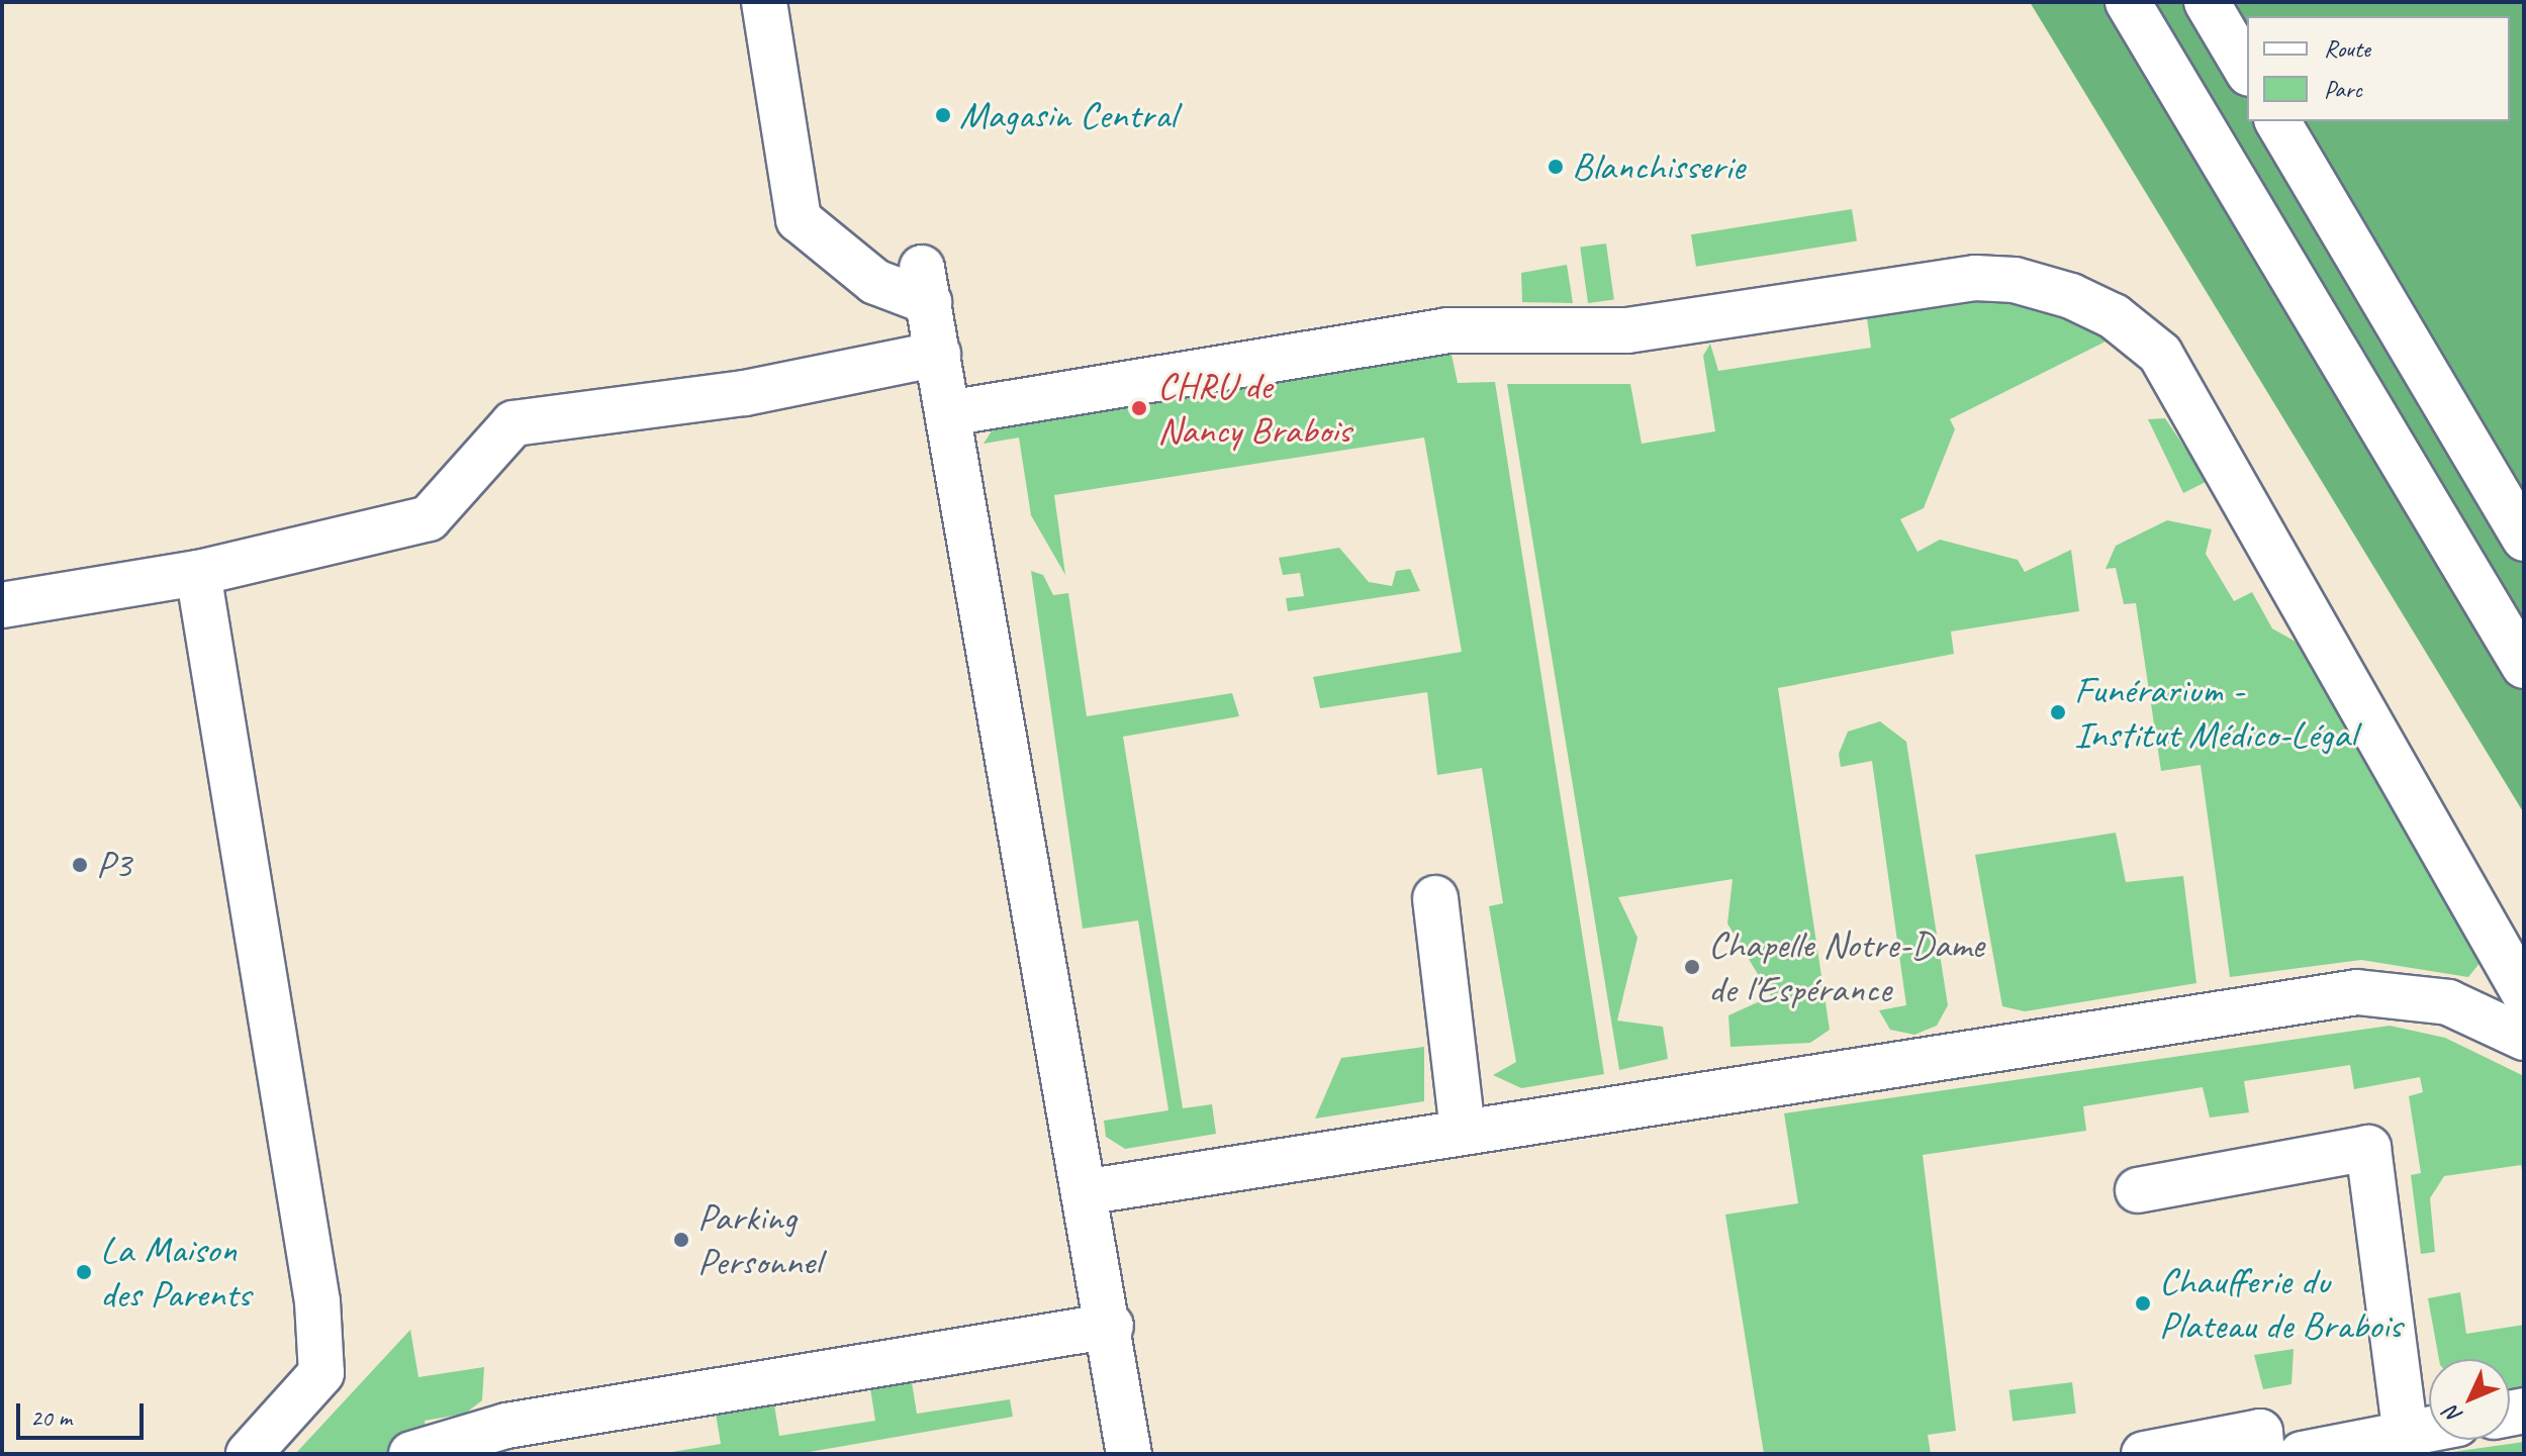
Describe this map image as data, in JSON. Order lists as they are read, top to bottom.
{
  "places": [
    "Magasin Central",
    "Blanchisserie",
    "CHRU de Nancy Brabois",
    "Funérarium - Institut Médico-Légal",
    "P3",
    "Chapelle Notre-Dame de l'Espérance",
    "Parking Personnel",
    "La Maison des Parents",
    "Chaufferie du Plateau de Brabois"
  ],
  "legend": ["Route", "Parc"],
  "scale_bar": "20 m",
  "north": "bottom left"
}
